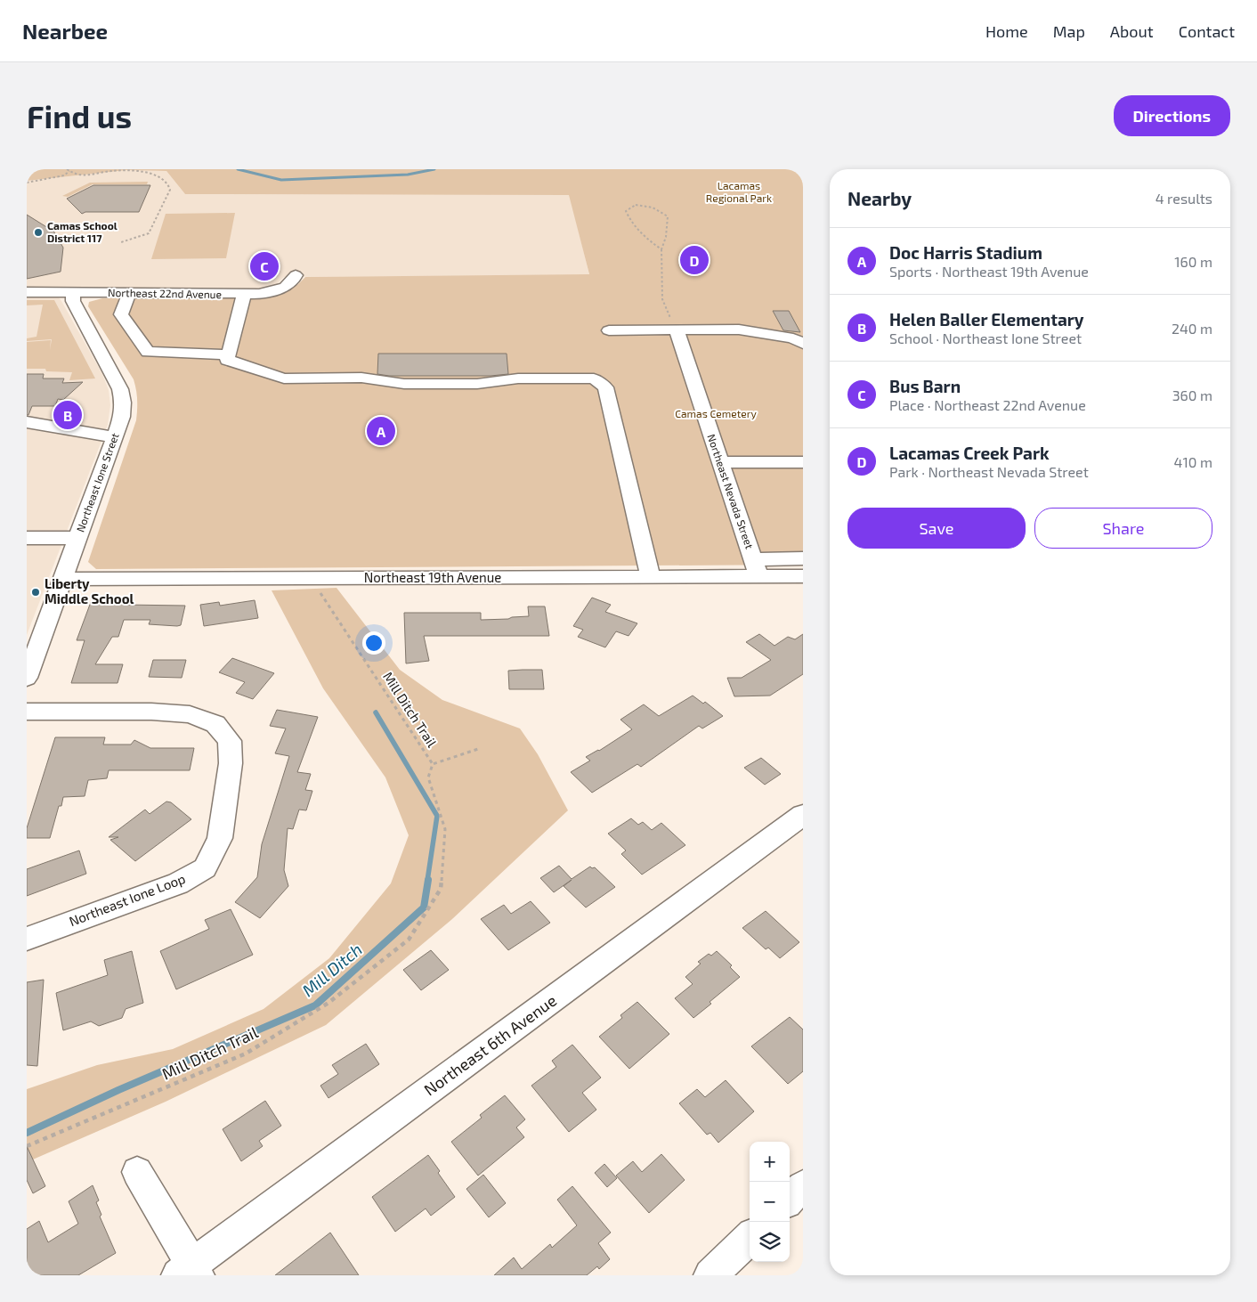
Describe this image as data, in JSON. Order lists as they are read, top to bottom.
{
  "streets": {
    "street": [
      "Northeast 22nd Avenue",
      "Northeast Ione Street",
      "Northeast Nevada Street",
      "Northeast 19th Avenue",
      "Northeast Ione Loop",
      "Northeast 6th Avenue"
    ],
    "path": ["Mill Ditch Trail"]
  },
  "crossings": [
    ["Northeast 22nd Avenue", "Northeast Ione Street"],
    ["Northeast Ione Street", "Northeast 19th Avenue"],
    ["Northeast Nevada Street", "Northeast 19th Avenue"],
    ["Northeast 19th Avenue", "Mill Ditch Trail"]
  ],
  "water": ["Mill Ditch"],
  "parks": ["Lacamas Regional Park", "Camas Cemetery"],
  "places": ["Camas School District 117", "Liberty Middle School"],
  "page": {
    "header": "Nearbee",
    "nav": [
      "Home",
      "Map",
      "About",
      "Contact"
    ],
    "buttons": [
      "Directions",
      ["Save", "Share"]
    ],
    "title": "Find us",
    "heading": ["Nearby", "4 results"],
    "list": [
      {
        "mark": "A",
        "name": "Doc Harris Stadium",
        "note": "Sports · Northeast 19th Avenue",
        "value": "160 m"
      },
      {
        "mark": "B",
        "name": "Helen Baller Elementary",
        "note": "School · Northeast Ione Street",
        "value": "240 m"
      },
      {
        "mark": "C",
        "name": "Bus Barn",
        "note": "Place · Northeast 22nd Avenue",
        "value": "360 m"
      },
      {
        "mark": "D",
        "name": "Lacamas Creek Park",
        "note": "Park · Northeast Nevada Street",
        "value": "410 m"
      }
    ],
    "pins": [
      "D",
      "C",
      "B",
      "A"
    ],
    "map_buttons": ["+", "−"]
  }
}
